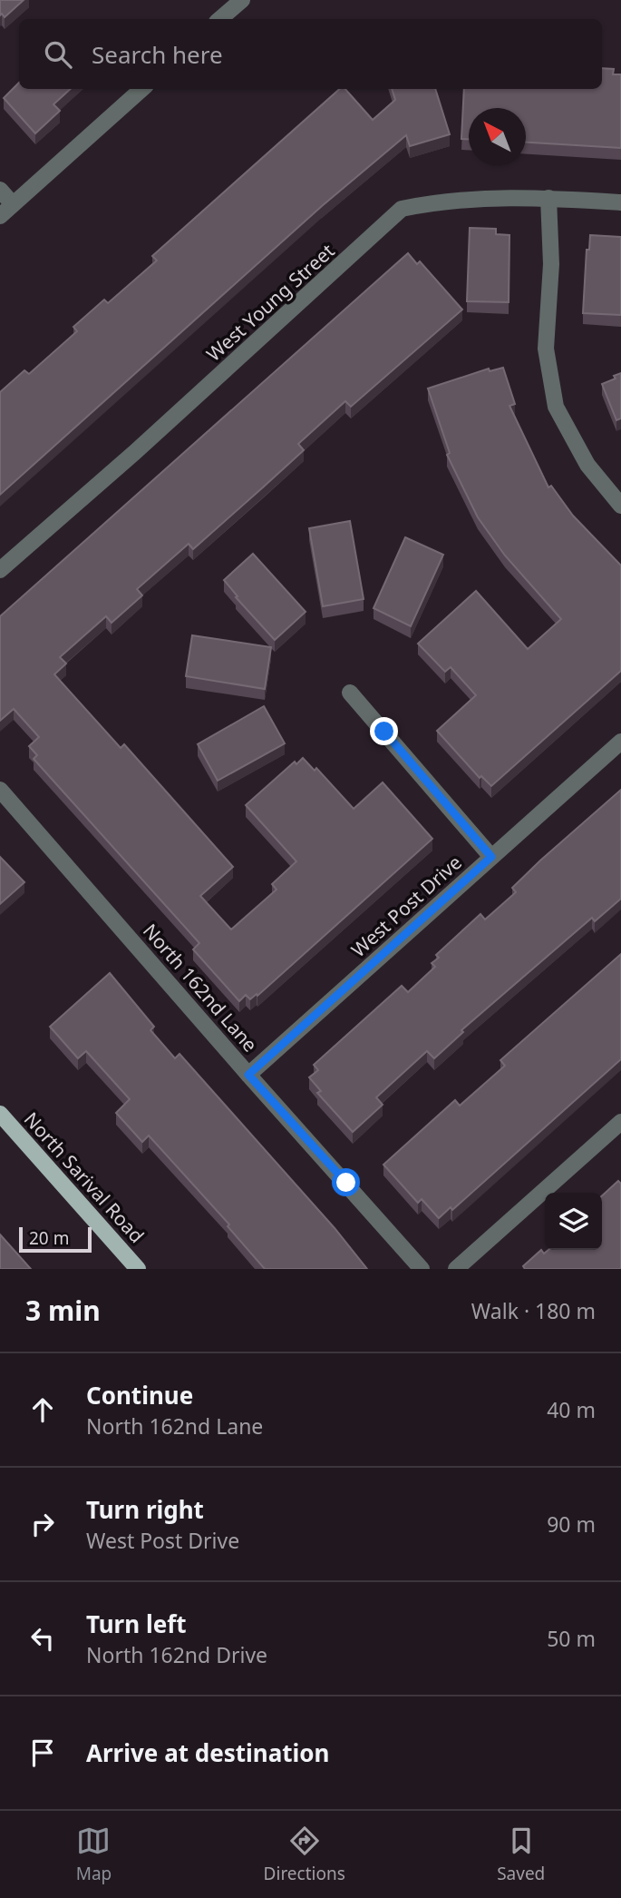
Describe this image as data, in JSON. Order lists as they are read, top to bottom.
{
  "streets": {
    "main road": ["North Sarival Road"],
    "street": ["West Young Street", "West Post Drive", "North 162nd Lane"]
  },
  "crossings": [
    ["West Post Drive", "North 162nd Lane"]
  ],
  "scale_bar": "20 m",
  "north": "top left",
  "page": {
    "search": "Search here",
    "scale": "20 m",
    "heading": ["3 min", "Walk · 180 m"],
    "list": [
      ["Continue", "North 162nd Lane", "40 m"],
      ["Turn right", "West Post Drive", "90 m"],
      ["Turn left", "North 162nd Drive", "50 m"],
      "Arrive at destination"
    ],
    "nav": ["Map", "Directions", "Saved"]
  }
}
